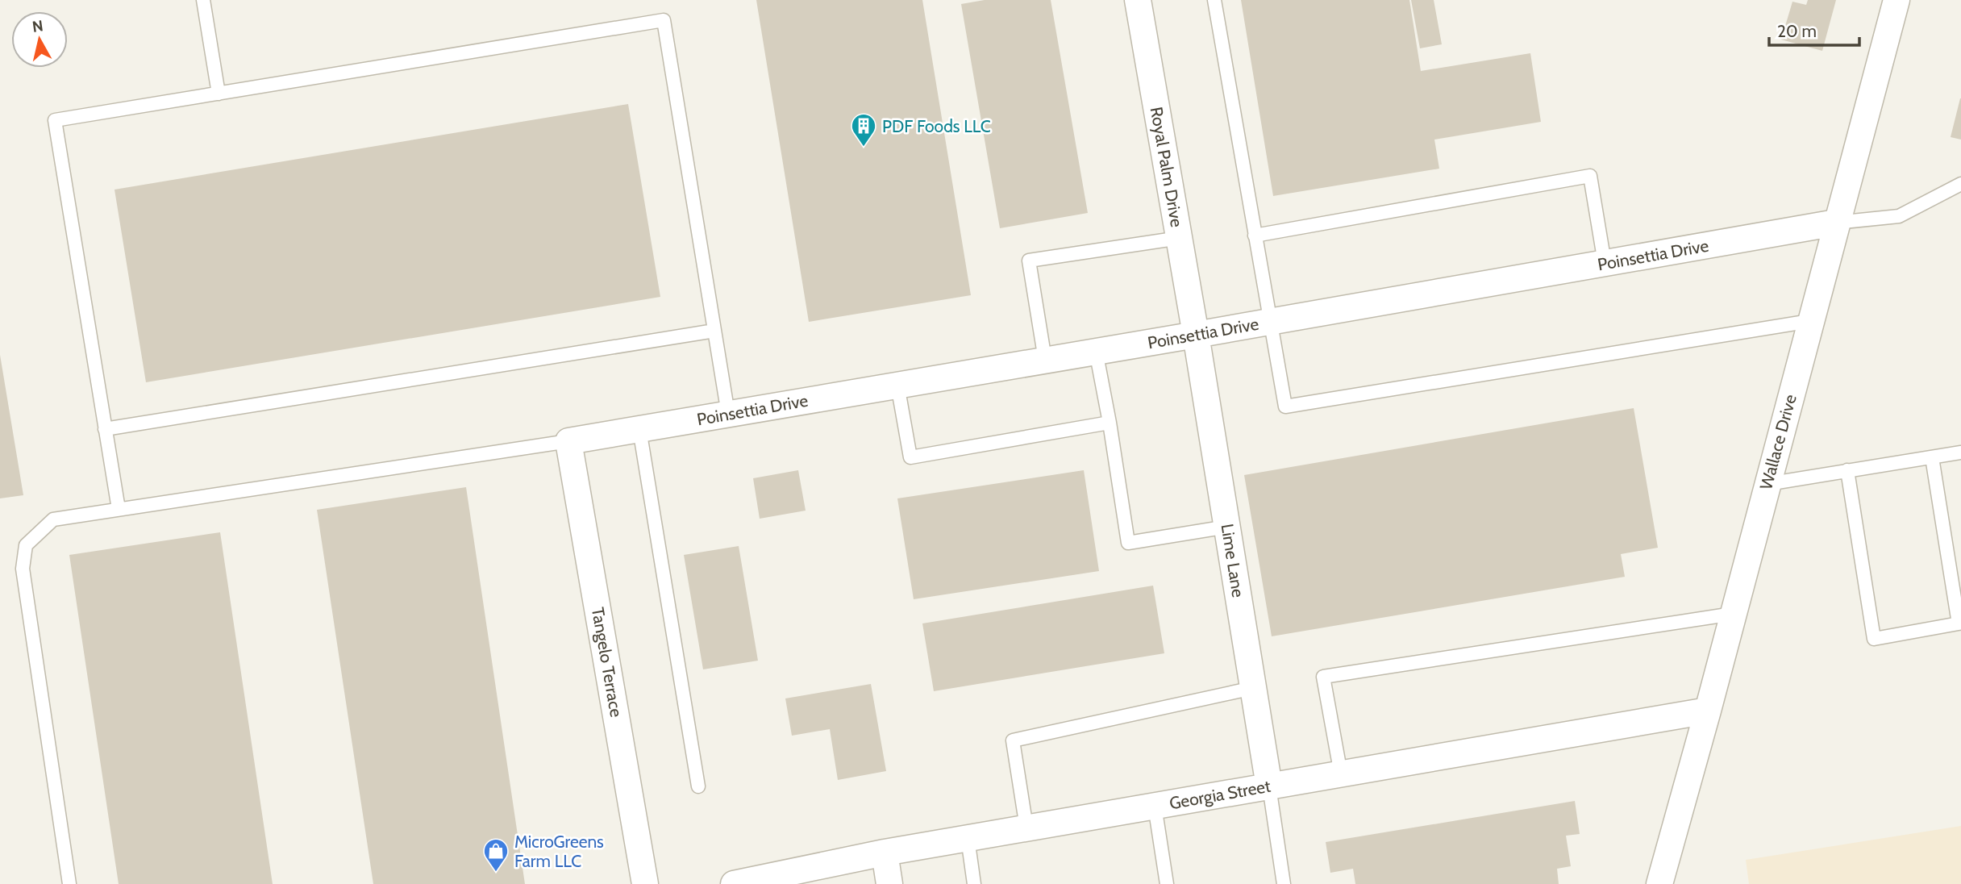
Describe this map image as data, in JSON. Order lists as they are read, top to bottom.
{
  "streets": {
    "street": [
      "Royal Palm Drive",
      "Poinsettia Drive",
      "Wallace Drive",
      "Lime Lane",
      "Tangelo Terrace",
      "Georgia Street"
    ]
  },
  "crossings": [
    ["Royal Palm Drive", "Poinsettia Drive"],
    ["Royal Palm Drive", "Lime Lane"],
    ["Poinsettia Drive", "Wallace Drive"],
    ["Poinsettia Drive", "Lime Lane"],
    ["Poinsettia Drive", "Tangelo Terrace"],
    ["Wallace Drive", "Georgia Street"],
    ["Lime Lane", "Georgia Street"]
  ],
  "places": {
    "building": ["PDF Foods LLC"],
    "shop": ["MicroGreens Farm LLC"]
  },
  "scale_bar": "20 m",
  "north": "top"
}
